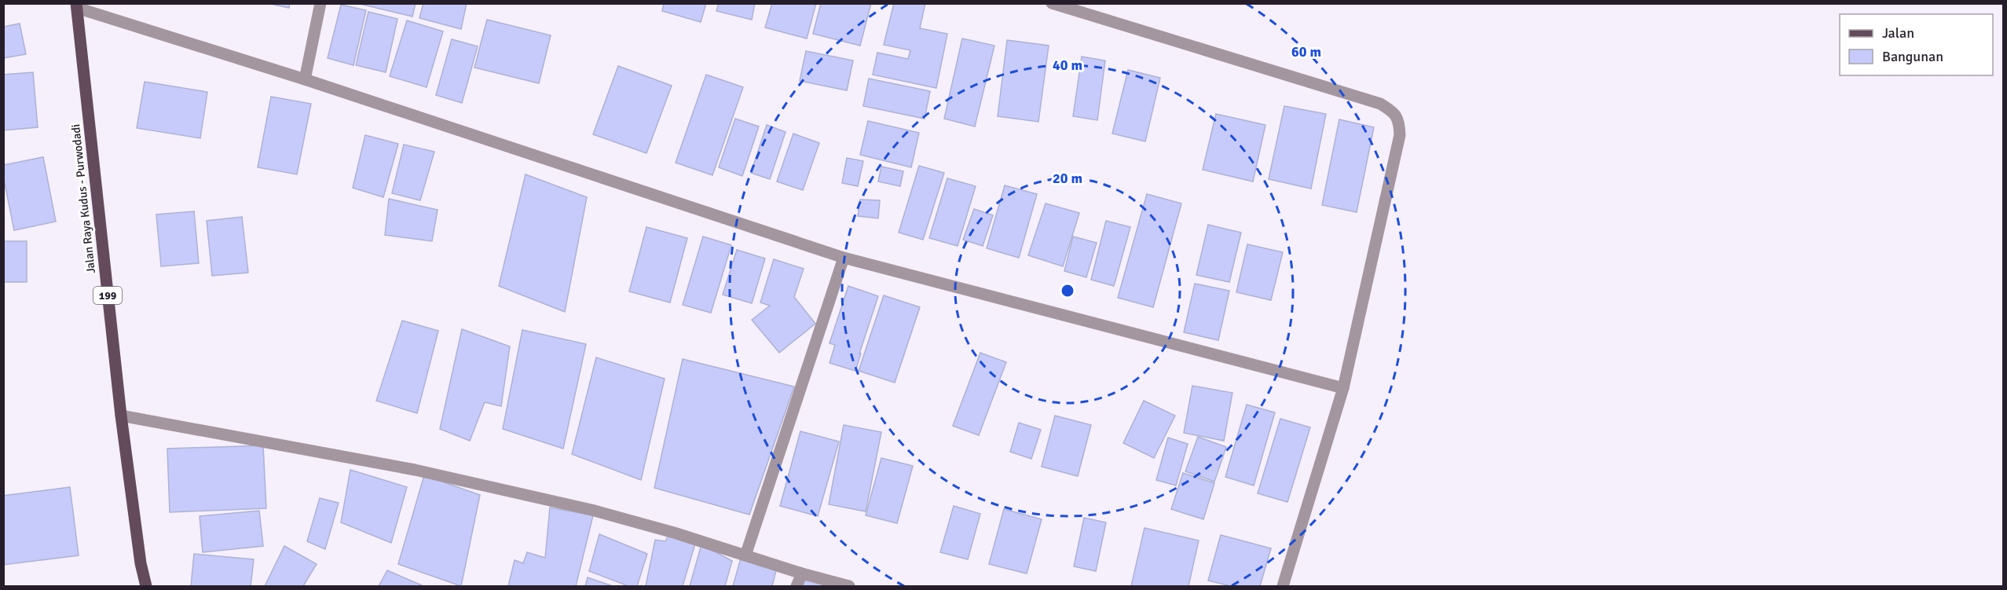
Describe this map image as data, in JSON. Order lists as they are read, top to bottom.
{
  "streets": {
    "main road": ["Jalan Raya Kudus - Purwodadi", "199"]
  },
  "legend": ["Jalan", "Bangunan"],
  "rings": ["60 m", "40 m", "20 m"]
}
